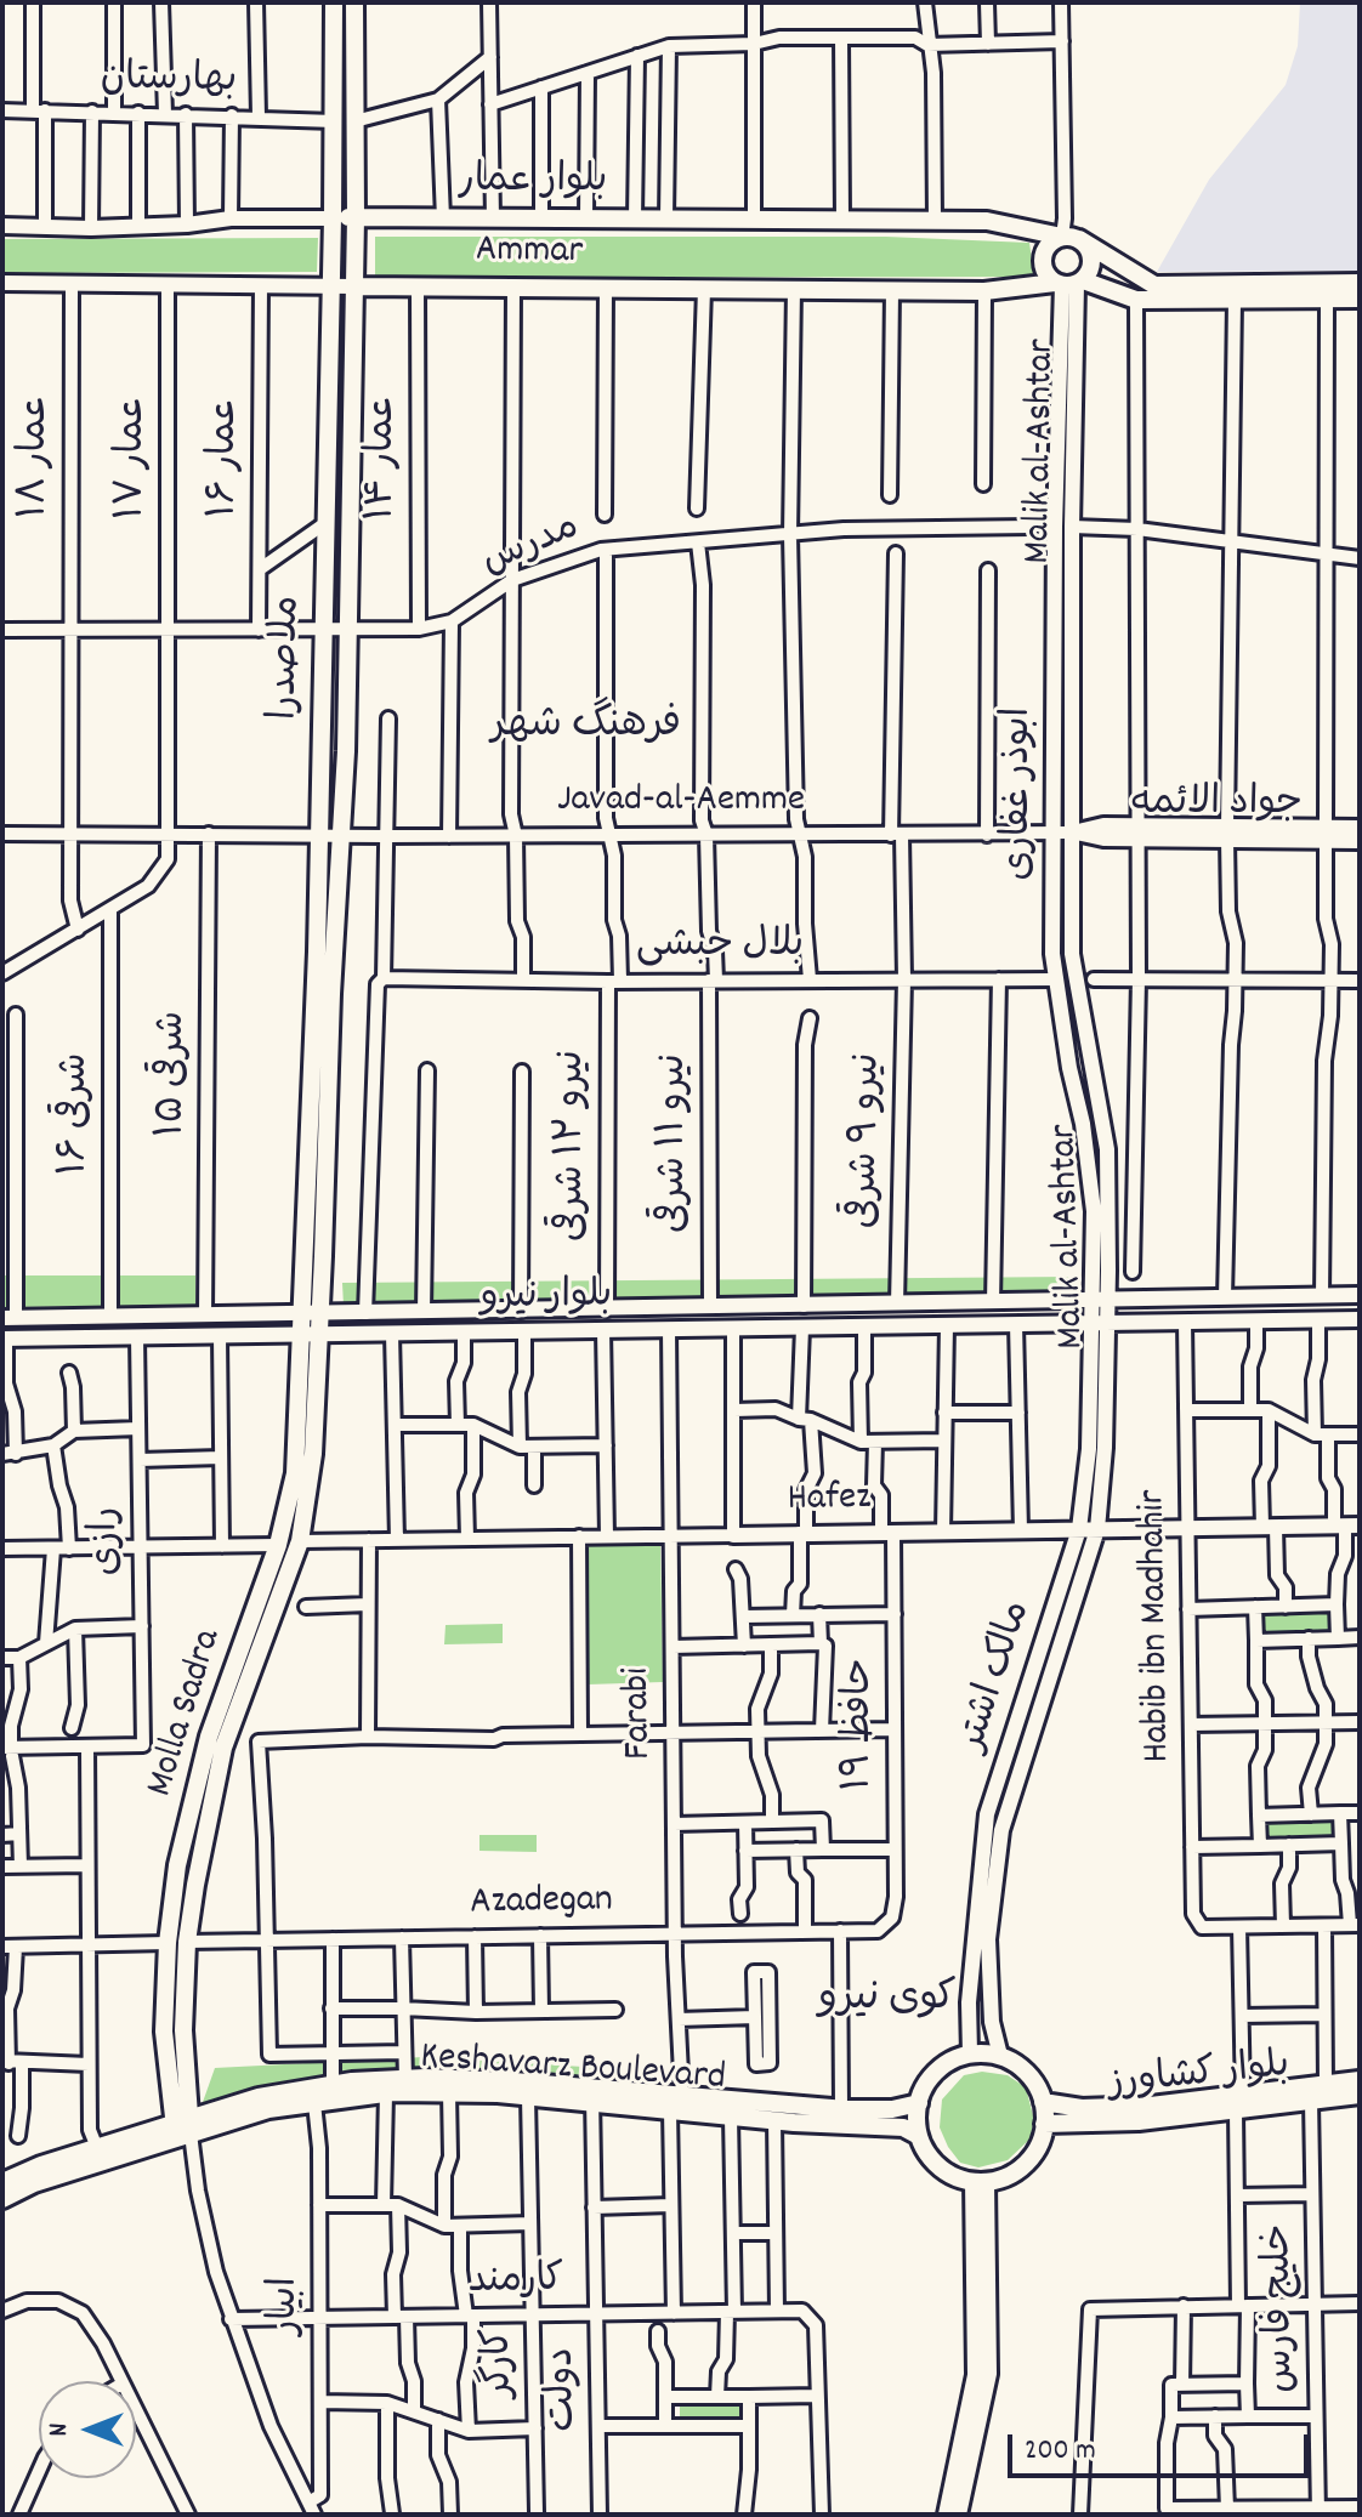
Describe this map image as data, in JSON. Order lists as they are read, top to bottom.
{
  "streets": {
    "main road": [
      "بلوار عمار",
      "Ammar",
      "ملاصدرا",
      "Molla Sadra",
      "Keshavarz Boulevard",
      "بلوار کشاورز"
    ],
    "street": [
      "بهارستان",
      "Malik al-Ashtar",
      "عمار ۱۸",
      "عمار ۱۷",
      "عمار ۱۶",
      "عمار ۱۴",
      "مدرس",
      "ابوذر غفاری",
      "Javad-al-Aemme",
      "جواد الائمه",
      "بلال حبشی",
      "۱۵ شرقی",
      "۱۶ شرقی",
      "نیرو ۹ شرقی",
      "نیرو ۱۱ شرقی",
      "نیرو ۱۲ شرقی",
      "بلوار نیرو",
      "Hafez",
      "رازی",
      "Habib ibn Madhahir",
      "مالک اشتر",
      "Farabi",
      "حافظ ۱۹",
      "Azadegan",
      "کارمند",
      "ابیار",
      "خلیج فارس",
      "کارگر",
      "دولت"
    ]
  },
  "crossings": [
    ["بهارستان", "ملاصدرا"],
    ["بلوار عمار", "Ammar"],
    ["بلوار عمار", "Malik al-Ashtar"],
    ["بلوار عمار", "ملاصدرا"],
    ["بلوار عمار", "ابوذر غفاری"],
    ["Ammar", "Malik al-Ashtar"],
    ["Ammar", "عمار ۱۸"],
    ["Ammar", "عمار ۱۷"],
    ["Ammar", "عمار ۱۶"],
    ["Ammar", "عمار ۱۴"],
    ["Ammar", "ملاصدرا"],
    ["Ammar", "ابوذر غفاری"],
    ["Malik al-Ashtar", "ابوذر غفاری"],
    ["Malik al-Ashtar", "Javad-al-Aemme"],
    ["Malik al-Ashtar", "جواد الائمه"],
    ["Malik al-Ashtar", "بلوار نیرو"],
    ["Malik al-Ashtar", "Hafez"],
    ["Malik al-Ashtar", "مالک اشتر"],
    ["Malik al-Ashtar", "Keshavarz Boulevard"],
    ["Malik al-Ashtar", "بلوار کشاورز"],
    ["عمار ۱۸", "عمار ۱۷"],
    ["عمار ۱۸", "مدرس"],
    ["عمار ۱۸", "Javad-al-Aemme"],
    ["عمار ۱۷", "مدرس"],
    ["عمار ۱۷", "Javad-al-Aemme"],
    ["عمار ۱۷", "۱۶ شرقی"],
    ["عمار ۱۶", "مدرس"],
    ["عمار ۱۴", "مدرس"],
    ["مدرس", "ملاصدرا"],
    ["مدرس", "نیرو ۱۱ شرقی"],
    ["مدرس", "نیرو ۱۲ شرقی"],
    ["ملاصدرا", "Javad-al-Aemme"],
    ["ملاصدرا", "بلوار نیرو"],
    ["ملاصدرا", "Molla Sadra"],
    ["ابوذر غفاری", "Javad-al-Aemme"],
    ["ابوذر غفاری", "بلال حبشی"],
    ["ابوذر غفاری", "بلوار نیرو"],
    ["Javad-al-Aemme", "جواد الائمه"],
    ["Javad-al-Aemme", "۱۵ شرقی"],
    ["Javad-al-Aemme", "نیرو ۹ شرقی"],
    ["Javad-al-Aemme", "نیرو ۱۱ شرقی"],
    ["Javad-al-Aemme", "نیرو ۱۲ شرقی"],
    ["بلال حبشی", "نیرو ۹ شرقی"],
    ["بلال حبشی", "نیرو ۱۱ شرقی"],
    ["بلال حبشی", "نیرو ۱۲ شرقی"],
    ["نیرو ۹ شرقی", "بلوار نیرو"],
    ["نیرو ۱۱ شرقی", "بلوار نیرو"],
    ["نیرو ۱۲ شرقی", "بلوار نیرو"],
    ["بلوار نیرو", "رازی"],
    ["بلوار نیرو", "Habib ibn Madhahir"],
    ["بلوار نیرو", "مالک اشتر"],
    ["بلوار نیرو", "Molla Sadra"],
    ["بلوار نیرو", "Farabi"],
    ["بلوار نیرو", "حافظ ۱۹"],
    ["Hafez", "Habib ibn Madhahir"],
    ["Hafez", "مالک اشتر"],
    ["Hafez", "Molla Sadra"],
    ["Hafez", "Farabi"],
    ["Hafez", "حافظ ۱۹"],
    ["مالک اشتر", "Keshavarz Boulevard"],
    ["مالک اشتر", "بلوار کشاورز"],
    ["Molla Sadra", "Azadegan"],
    ["Molla Sadra", "Keshavarz Boulevard"],
    ["Farabi", "Azadegan"],
    ["Farabi", "Keshavarz Boulevard"],
    ["Farabi", "کارمند"],
    ["حافظ ۱۹", "Azadegan"],
    ["Keshavarz Boulevard", "بلوار کشاورز"],
    ["Keshavarz Boulevard", "ابیار"],
    ["Keshavarz Boulevard", "کارگر"],
    ["Keshavarz Boulevard", "دولت"],
    ["بلوار کشاورز", "خلیج فارس"],
    ["کارمند", "ابیار"],
    ["کارمند", "کارگر"],
    ["کارمند", "دولت"]
  ],
  "districts": ["فرهنگ شهر", "کوی نیرو"],
  "scale_bar": "200 m",
  "north": "left"
}
